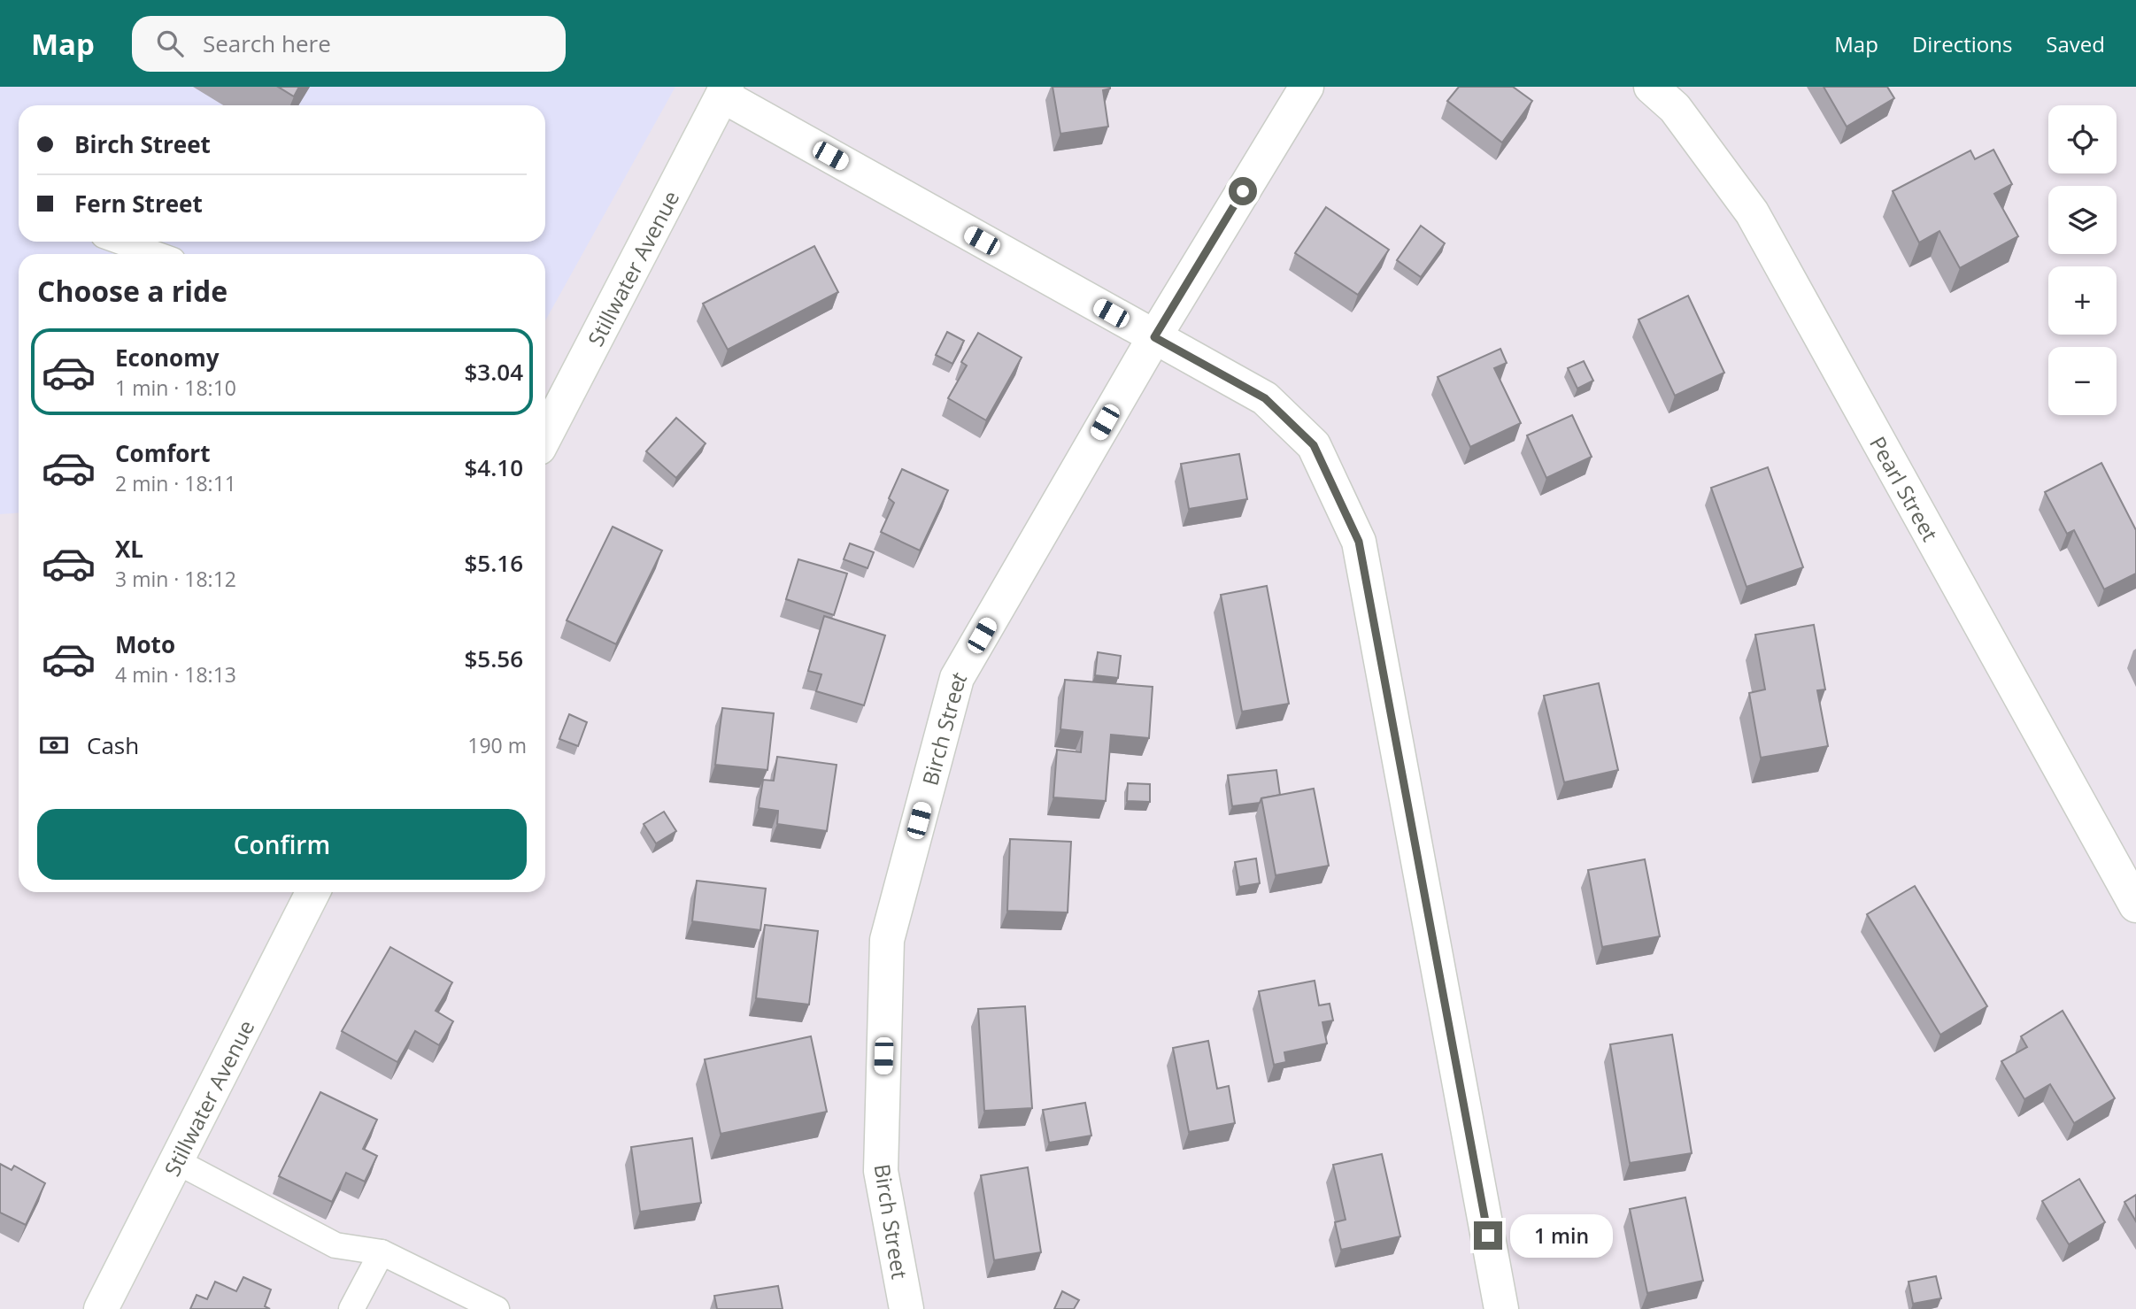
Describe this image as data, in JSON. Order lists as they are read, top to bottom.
{
  "streets": {
    "street": ["Stillwater Avenue", "Pearl Street", "Birch Street"]
  },
  "page": {
    "header": "Map",
    "search": "Search here",
    "nav": ["Map", "Directions", "Saved"],
    "map_buttons": ["+", "−"],
    "banner": ["Birch Street", "Fern Street"],
    "heading": "Choose a ride",
    "list": [
      {
        "name": "Economy",
        "note": "1 min · 18:10",
        "value": "$3.04"
      },
      {
        "name": "Comfort",
        "note": "2 min · 18:11",
        "value": "$4.10"
      },
      {
        "name": "XL",
        "note": "3 min · 18:12",
        "value": "$5.16"
      },
      {
        "name": "Moto",
        "note": "4 min · 18:13",
        "value": "$5.56"
      }
    ],
    "pay": ["Cash", "190 m"],
    "buttons": "Confirm",
    "bubble": "1 min"
  }
}
